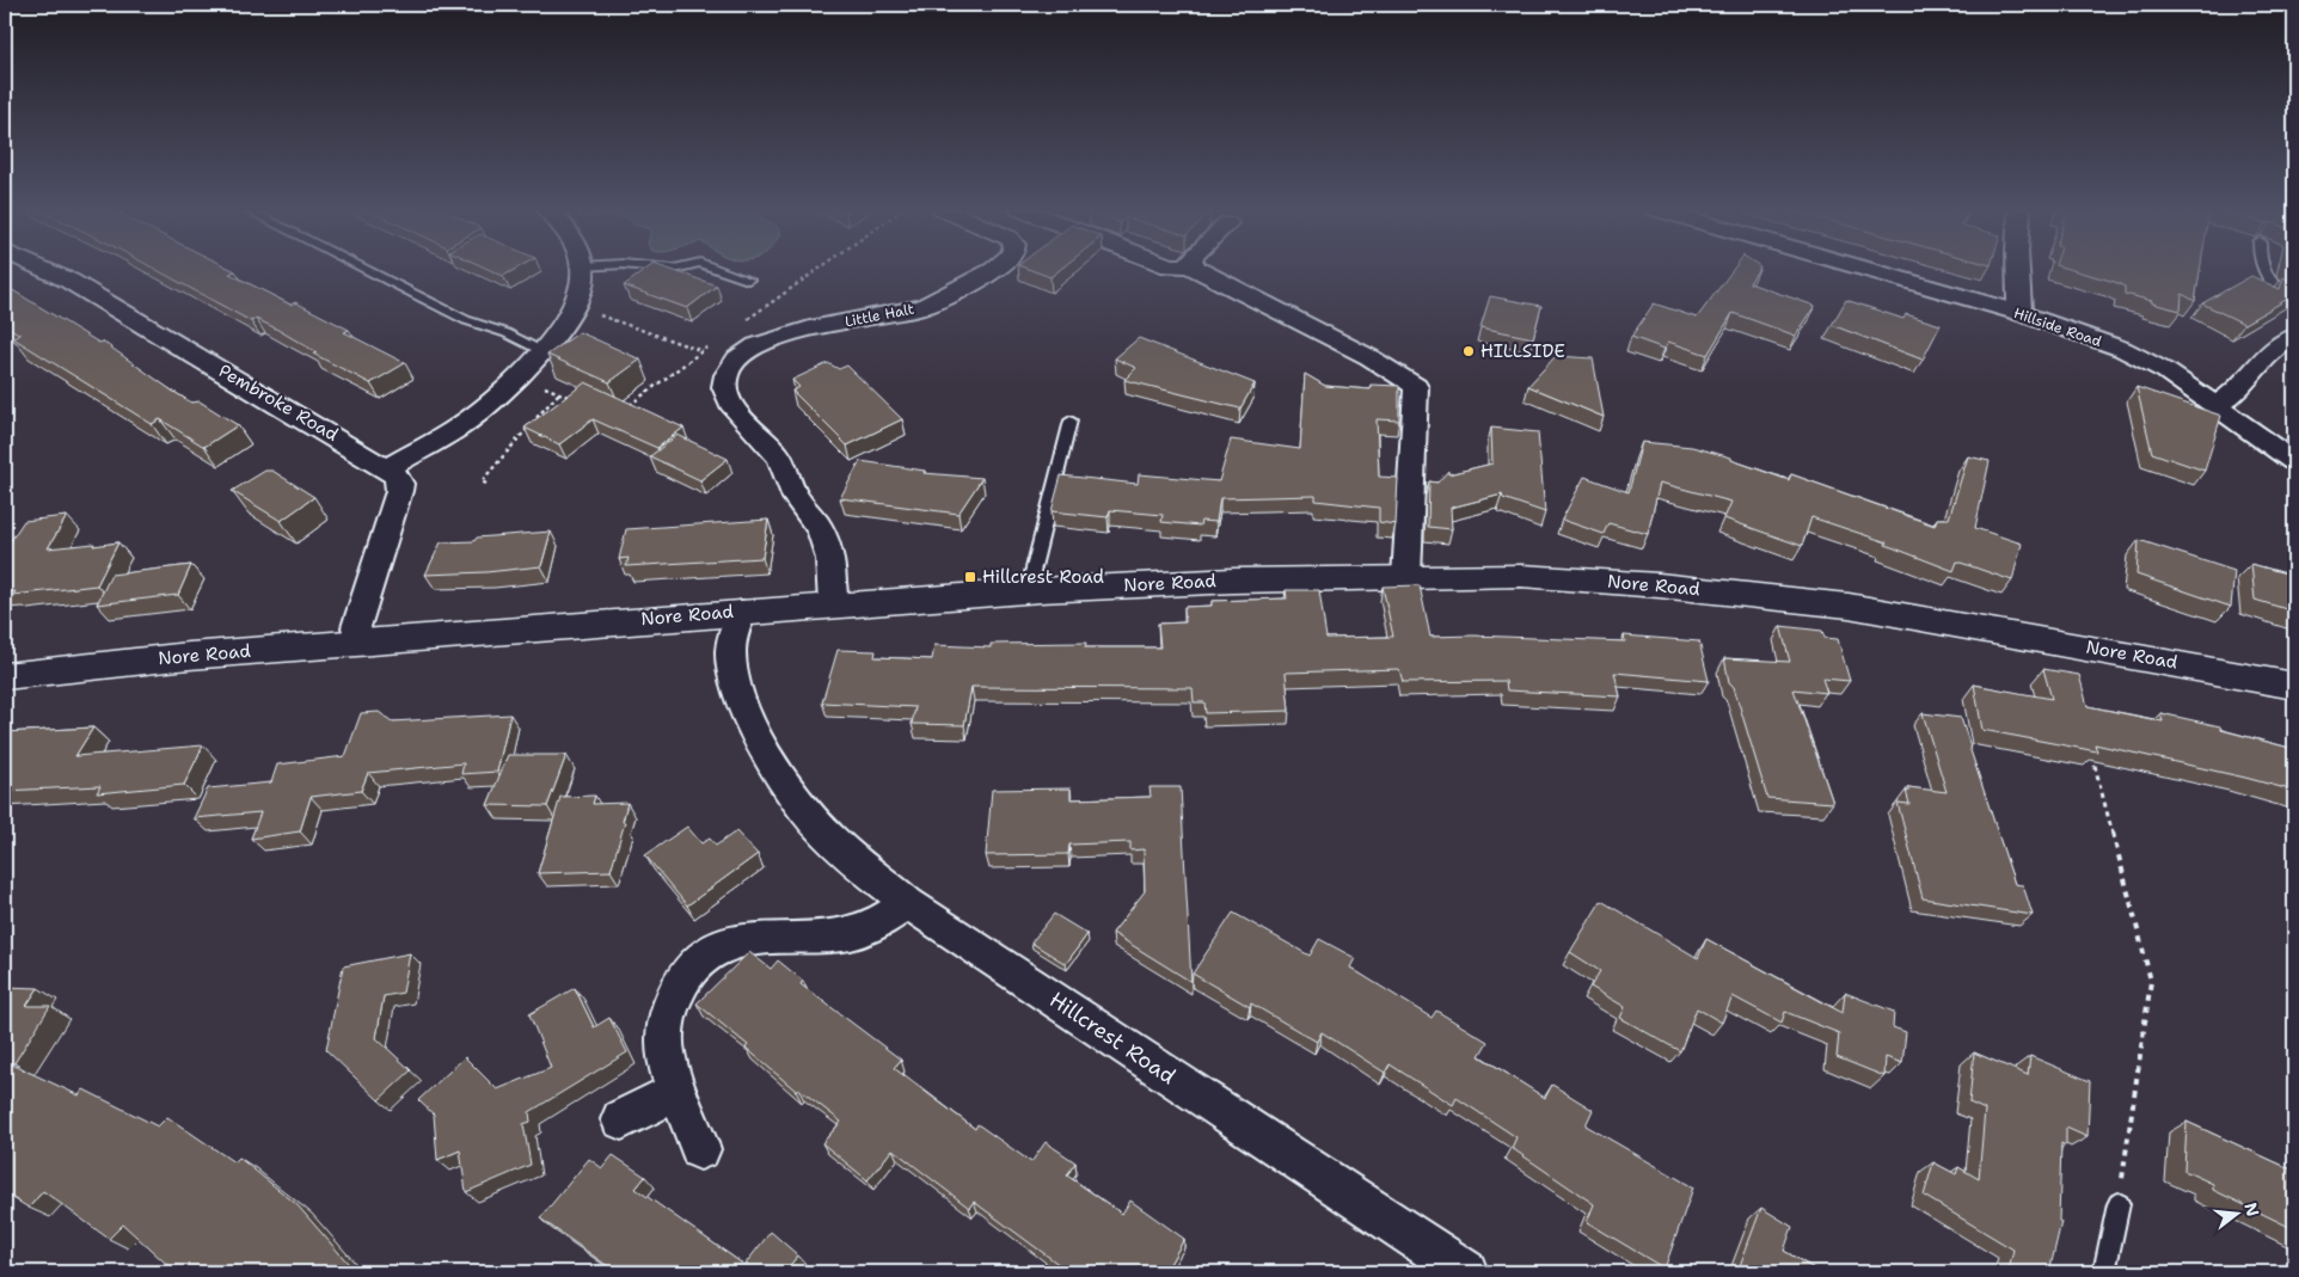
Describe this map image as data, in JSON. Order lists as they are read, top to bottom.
{
  "streets": {
    "street": [
      "Little Halt",
      "Hillside Road",
      "Pembroke Road",
      "Nore Road",
      "Hillcrest Road"
    ]
  },
  "crossings": [
    ["Little Halt", "Nore Road"],
    ["Nore Road", "Hillcrest Road"]
  ],
  "places": {
    "other": ["HILLSIDE"],
    "transit": ["Hillcrest Road"]
  },
  "north": "right"
}
